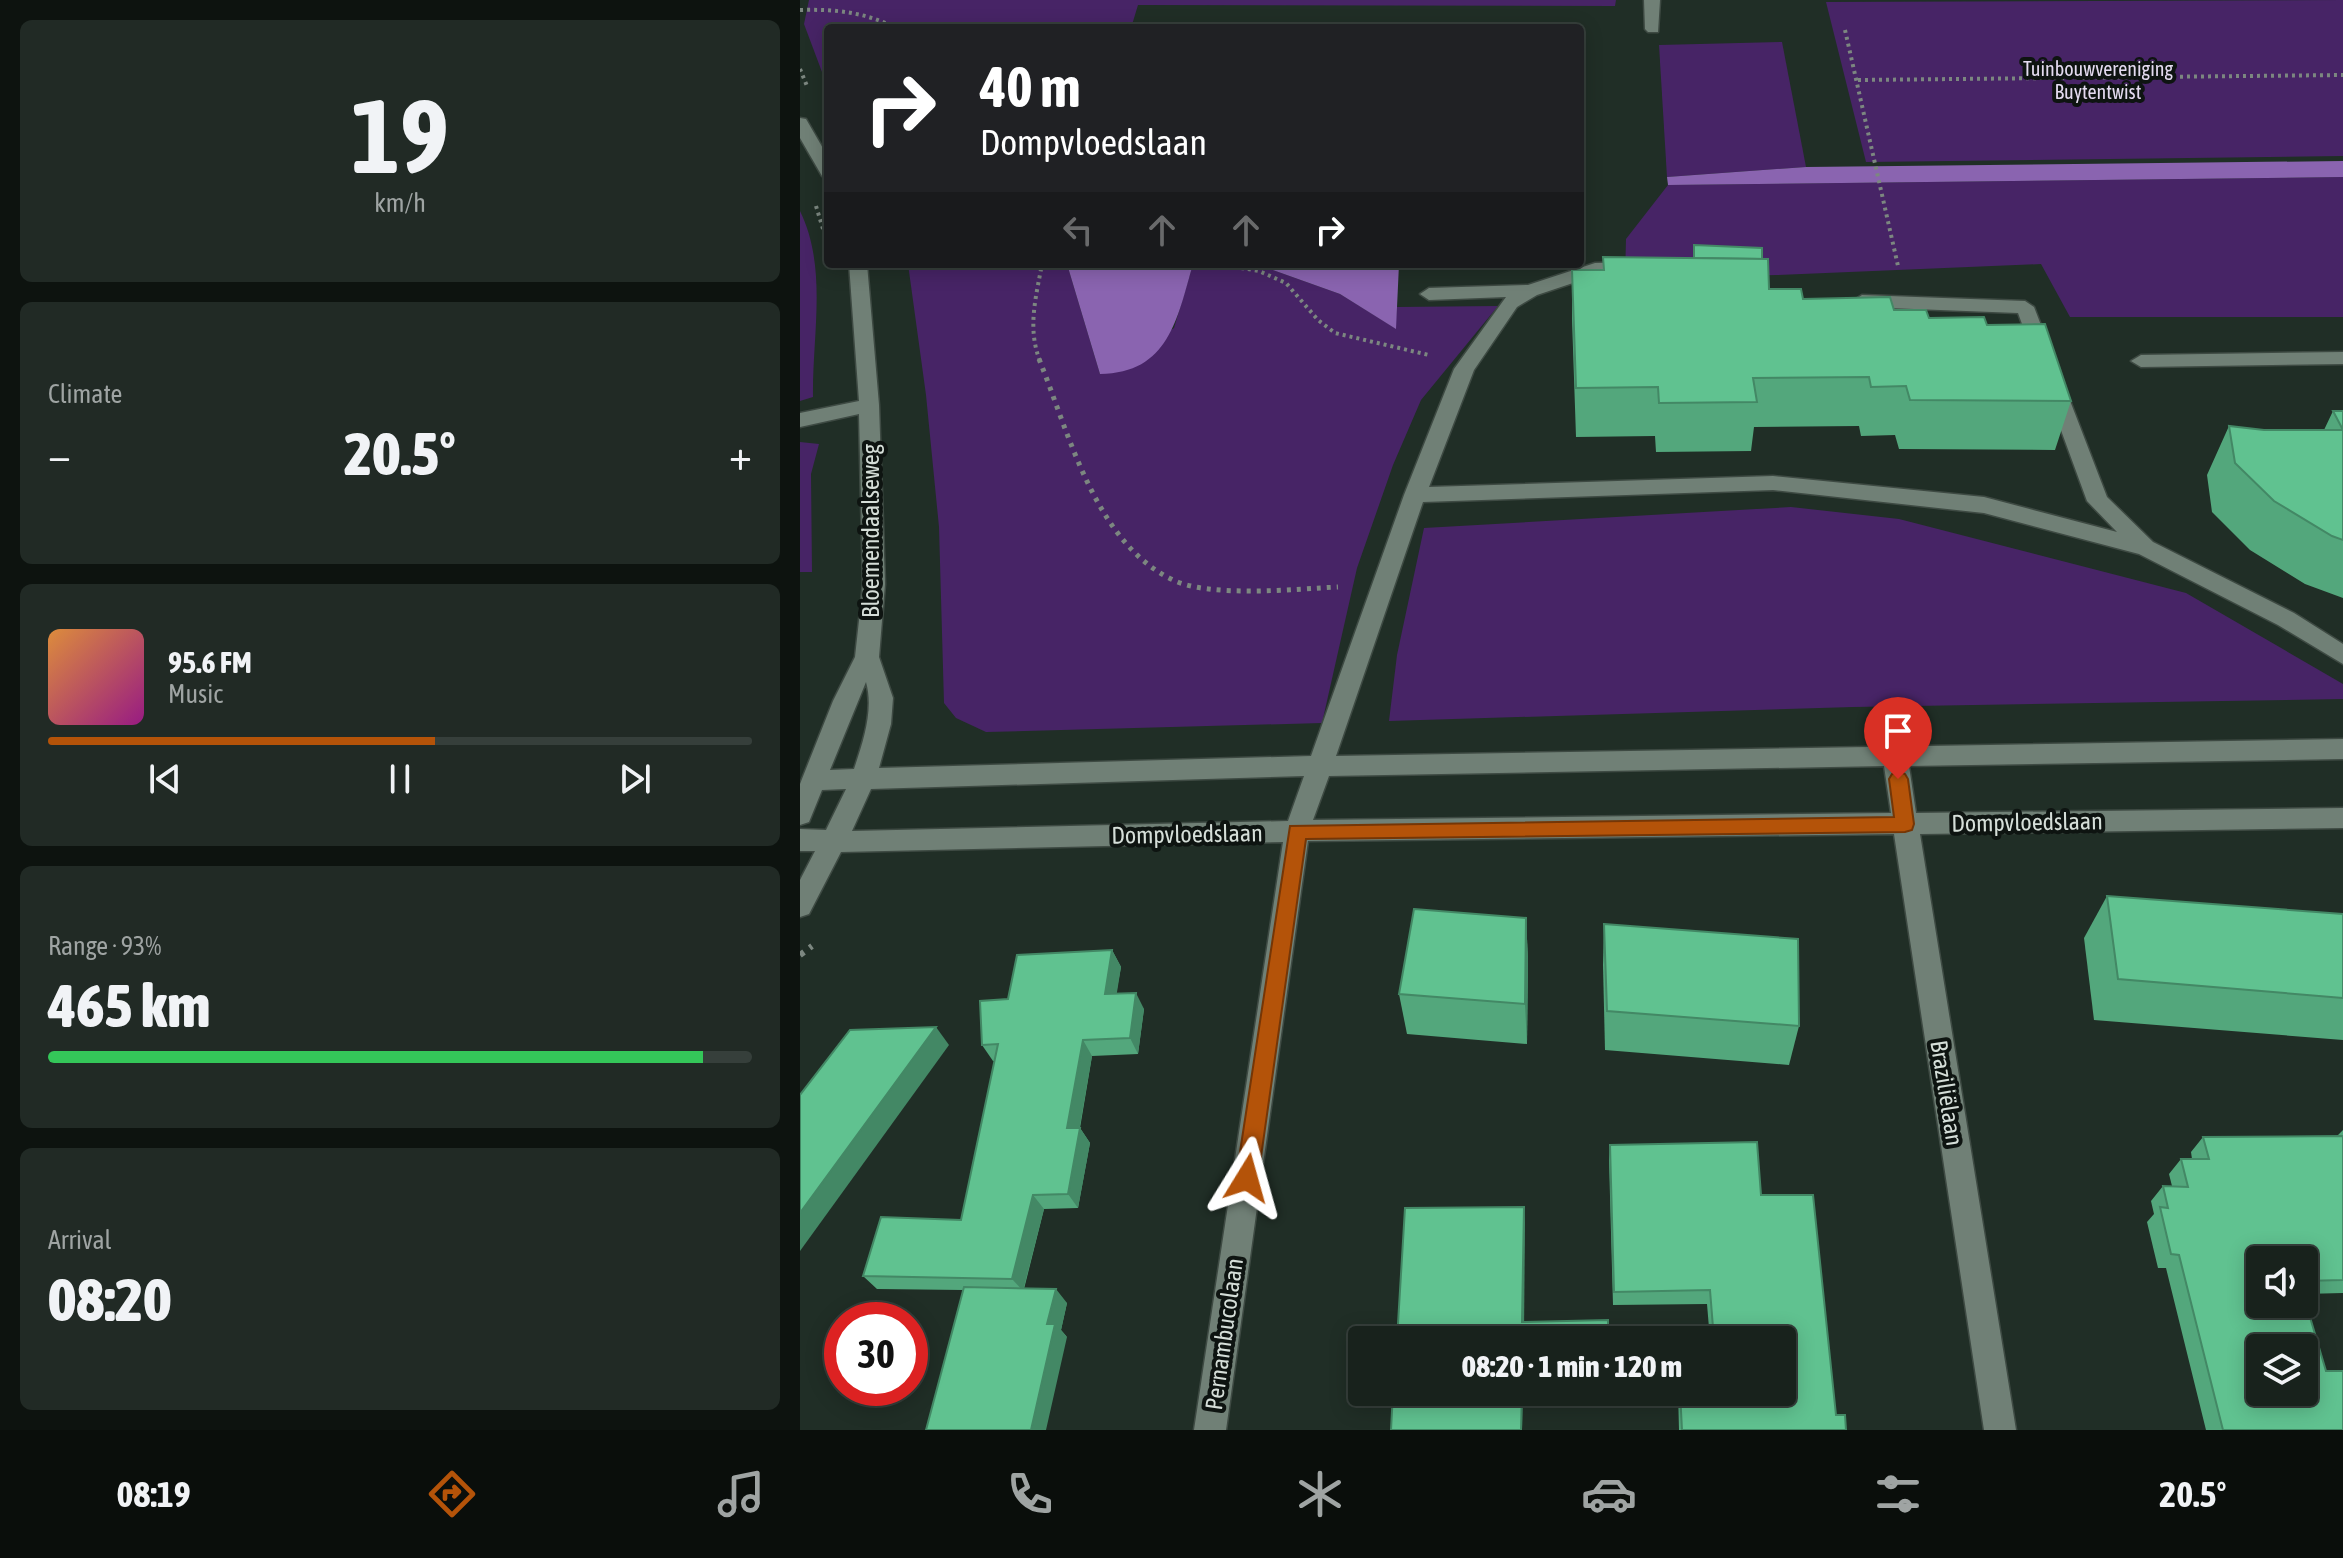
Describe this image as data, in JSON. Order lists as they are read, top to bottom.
{
  "streets": {
    "street": [
      "Bloemendaalseweg",
      "Dompvloedslaan",
      "Braziliëlaan",
      "Pernambucolaan"
    ]
  },
  "crossings": [
    ["Bloemendaalseweg", "Dompvloedslaan"],
    ["Dompvloedslaan", "Braziliëlaan"],
    ["Dompvloedslaan", "Pernambucolaan"]
  ],
  "parks": ["Tuinbouwvereniging Buytentwist"],
  "page": {
    "tile": [
      ["19", "km/h"],
      "Climate",
      ["Range · 93%", "465 km"],
      ["Arrival", "08:20"]
    ],
    "turn": ["40 m", "Dompvloedslaan"],
    "heat": ["−", "20.5°", "+"],
    "song": ["95.6 FM", "Music"],
    "limit": "30",
    "trip": "08:20 · 1 min · 120 m",
    "tabs": ["08:19", "20.5°"]
  }
}
